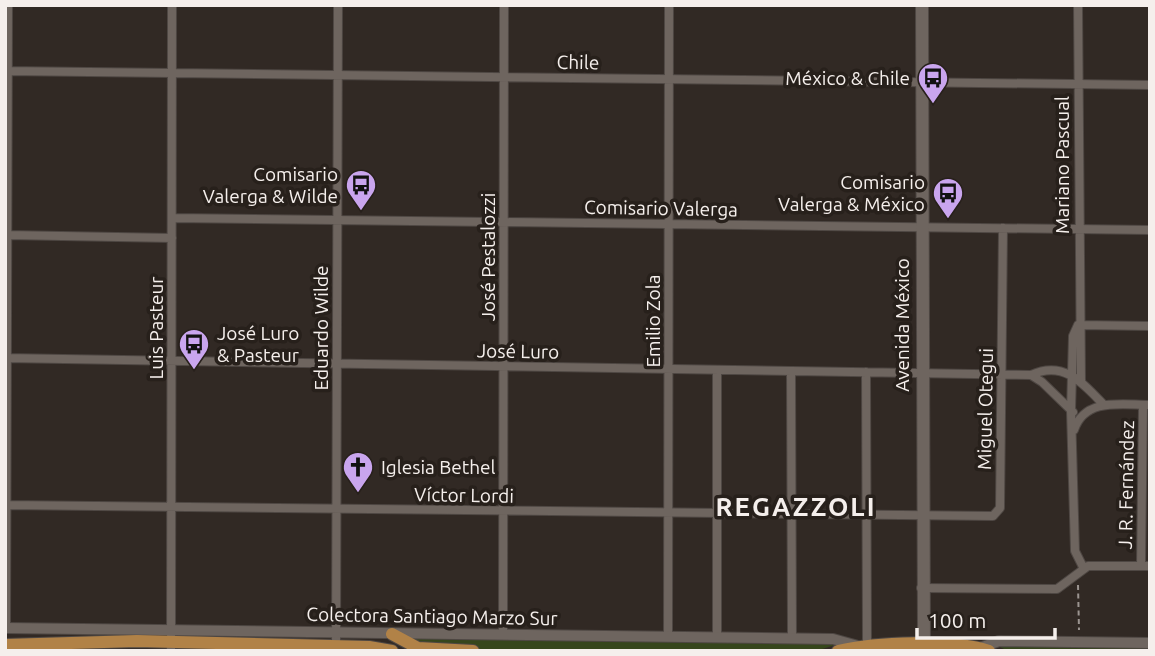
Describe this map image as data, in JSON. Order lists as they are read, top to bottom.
{
  "streets": {
    "main road": ["Avenida México"],
    "street": [
      "Chile",
      "Mariano Pascual",
      "Comisario Valerga",
      "José Pestalozzi",
      "Emilio Zola",
      "Luis Pasteur",
      "Eduardo Wilde",
      "José Luro",
      "Miguel Otegui",
      "J. R. Fernández",
      "Víctor Lordi",
      "Colectora Santiago Marzo Sur"
    ]
  },
  "crossings": [
    ["Chile", "Mariano Pascual"],
    ["Chile", "José Pestalozzi"],
    ["Chile", "Emilio Zola"],
    ["Chile", "Avenida México"],
    ["Chile", "Luis Pasteur"],
    ["Chile", "Eduardo Wilde"],
    ["Mariano Pascual", "Comisario Valerga"],
    ["Mariano Pascual", "José Luro"],
    ["Comisario Valerga", "José Pestalozzi"],
    ["Comisario Valerga", "Emilio Zola"],
    ["Comisario Valerga", "Avenida México"],
    ["Comisario Valerga", "Luis Pasteur"],
    ["Comisario Valerga", "Eduardo Wilde"],
    ["Comisario Valerga", "Miguel Otegui"],
    ["José Pestalozzi", "José Luro"],
    ["José Pestalozzi", "Víctor Lordi"],
    ["José Pestalozzi", "Colectora Santiago Marzo Sur"],
    ["Emilio Zola", "José Luro"],
    ["Emilio Zola", "Víctor Lordi"],
    ["Emilio Zola", "Colectora Santiago Marzo Sur"],
    ["Avenida México", "José Luro"],
    ["Avenida México", "Miguel Otegui"],
    ["Avenida México", "Víctor Lordi"],
    ["Luis Pasteur", "José Luro"],
    ["Luis Pasteur", "Víctor Lordi"],
    ["Eduardo Wilde", "José Luro"],
    ["Eduardo Wilde", "Víctor Lordi"],
    ["Eduardo Wilde", "Colectora Santiago Marzo Sur"],
    ["José Luro", "Miguel Otegui"],
    ["Miguel Otegui", "Víctor Lordi"]
  ],
  "districts": ["REGAZZOLI"],
  "places": {
    "bus stop": [
      "México & Chile",
      "Comisario Valerga & Wilde",
      "Comisario Valerga & México",
      "José Luro & Pasteur"
    ],
    "church": ["Iglesia Bethel"]
  },
  "scale_bar": "100 m"
}
